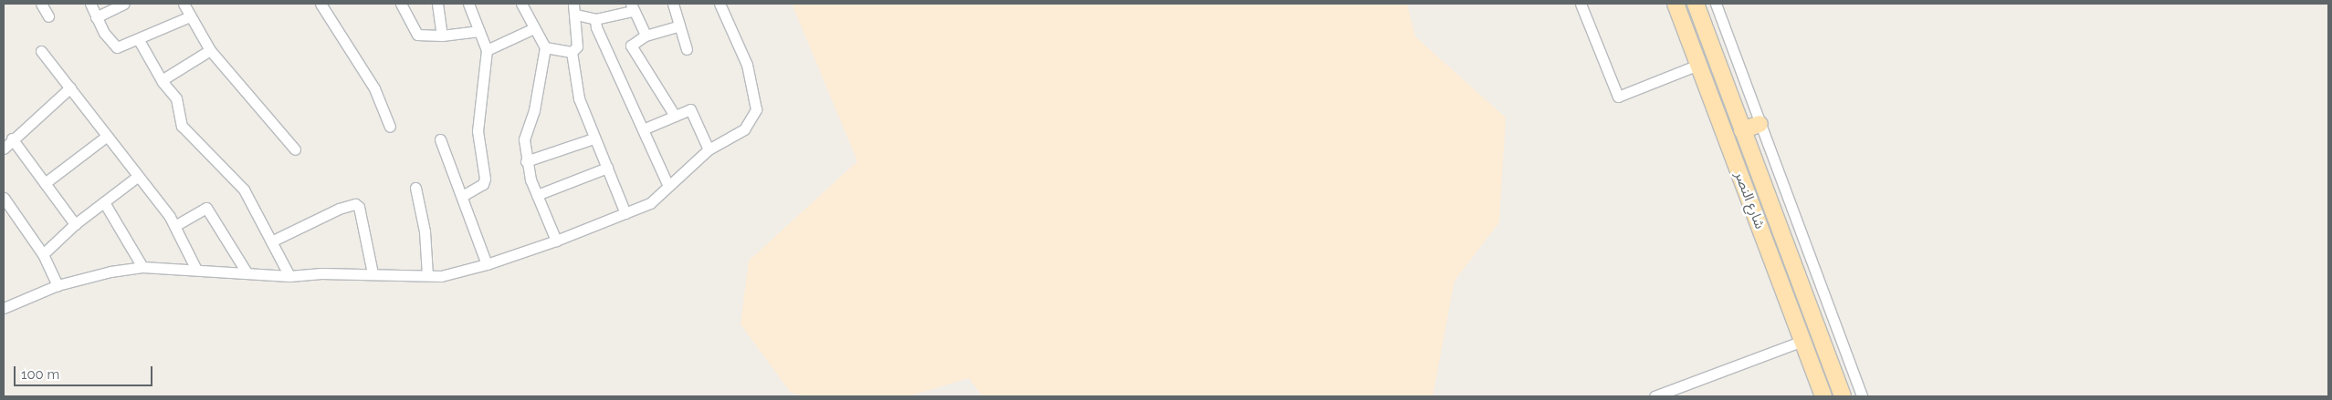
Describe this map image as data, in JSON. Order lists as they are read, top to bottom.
{
  "streets": {
    "main road": ["شارع النصر"]
  },
  "scale_bar": "100 m"
}
